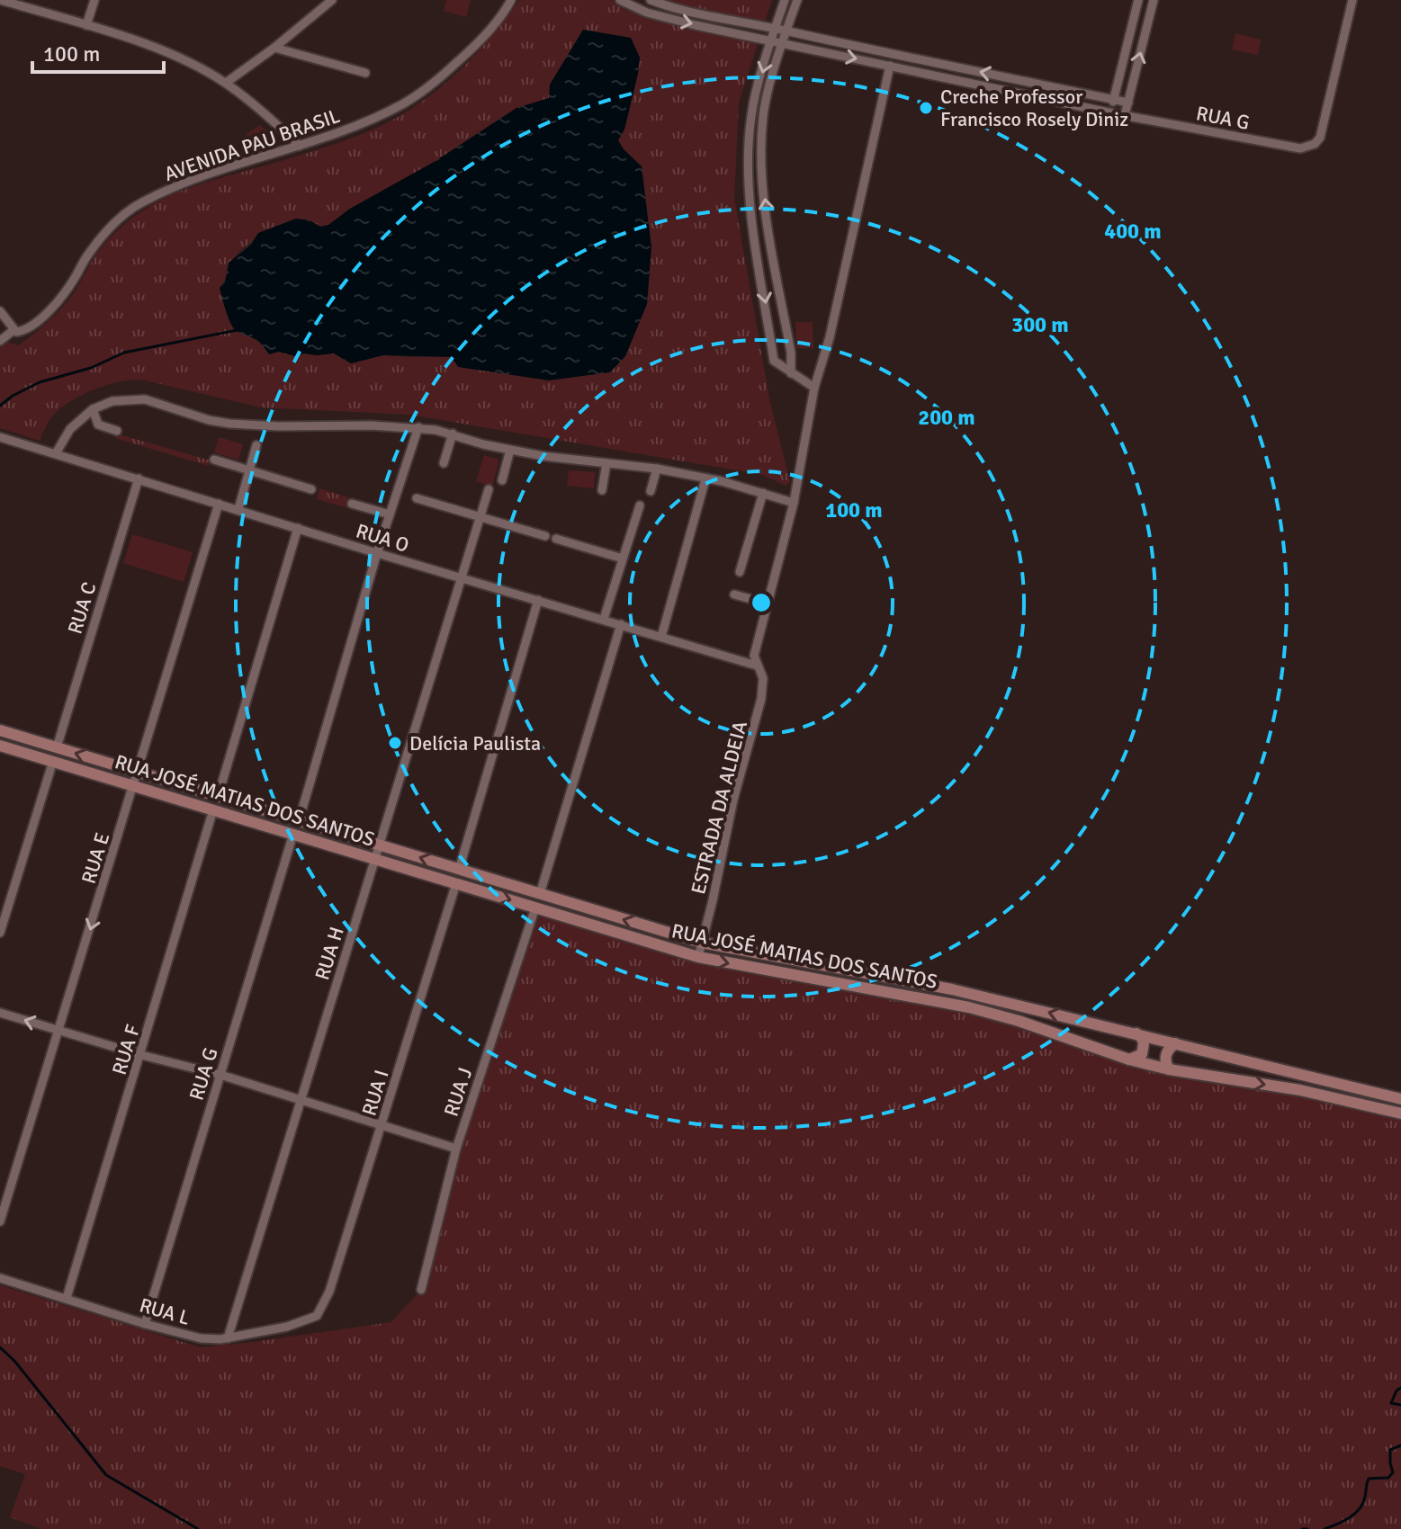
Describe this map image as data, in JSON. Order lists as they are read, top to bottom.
{
  "streets": {
    "main road": ["RUA JOSÉ MATIAS DOS SANTOS"],
    "street": [
      "RUA G",
      "AVENIDA PAU BRASIL",
      "RUA O",
      "RUA C",
      "ESTRADA DA ALDEIA",
      "RUA E",
      "RUA H",
      "RUA F",
      "RUA J",
      "RUA I",
      "RUA L"
    ]
  },
  "crossings": [
    ["RUA G", "RUA JOSÉ MATIAS DOS SANTOS"],
    ["RUA G", "ESTRADA DA ALDEIA"],
    ["RUA G", "RUA L"],
    ["RUA O", "RUA C"],
    ["RUA O", "ESTRADA DA ALDEIA"],
    ["RUA O", "RUA E"],
    ["RUA O", "RUA H"],
    ["RUA C", "RUA JOSÉ MATIAS DOS SANTOS"],
    ["RUA JOSÉ MATIAS DOS SANTOS", "ESTRADA DA ALDEIA"],
    ["RUA JOSÉ MATIAS DOS SANTOS", "RUA E"],
    ["RUA JOSÉ MATIAS DOS SANTOS", "RUA H"],
    ["RUA JOSÉ MATIAS DOS SANTOS", "RUA F"],
    ["RUA JOSÉ MATIAS DOS SANTOS", "RUA J"],
    ["RUA JOSÉ MATIAS DOS SANTOS", "RUA I"],
    ["RUA H", "RUA L"],
    ["RUA F", "RUA L"],
    ["RUA I", "RUA L"]
  ],
  "places": ["Creche Professor Francisco Rosely Diniz", "Delícia Paulista"],
  "scale_bar": "100 m",
  "rings": [
    "400 m",
    "300 m",
    "200 m",
    "100 m"
  ]
}
